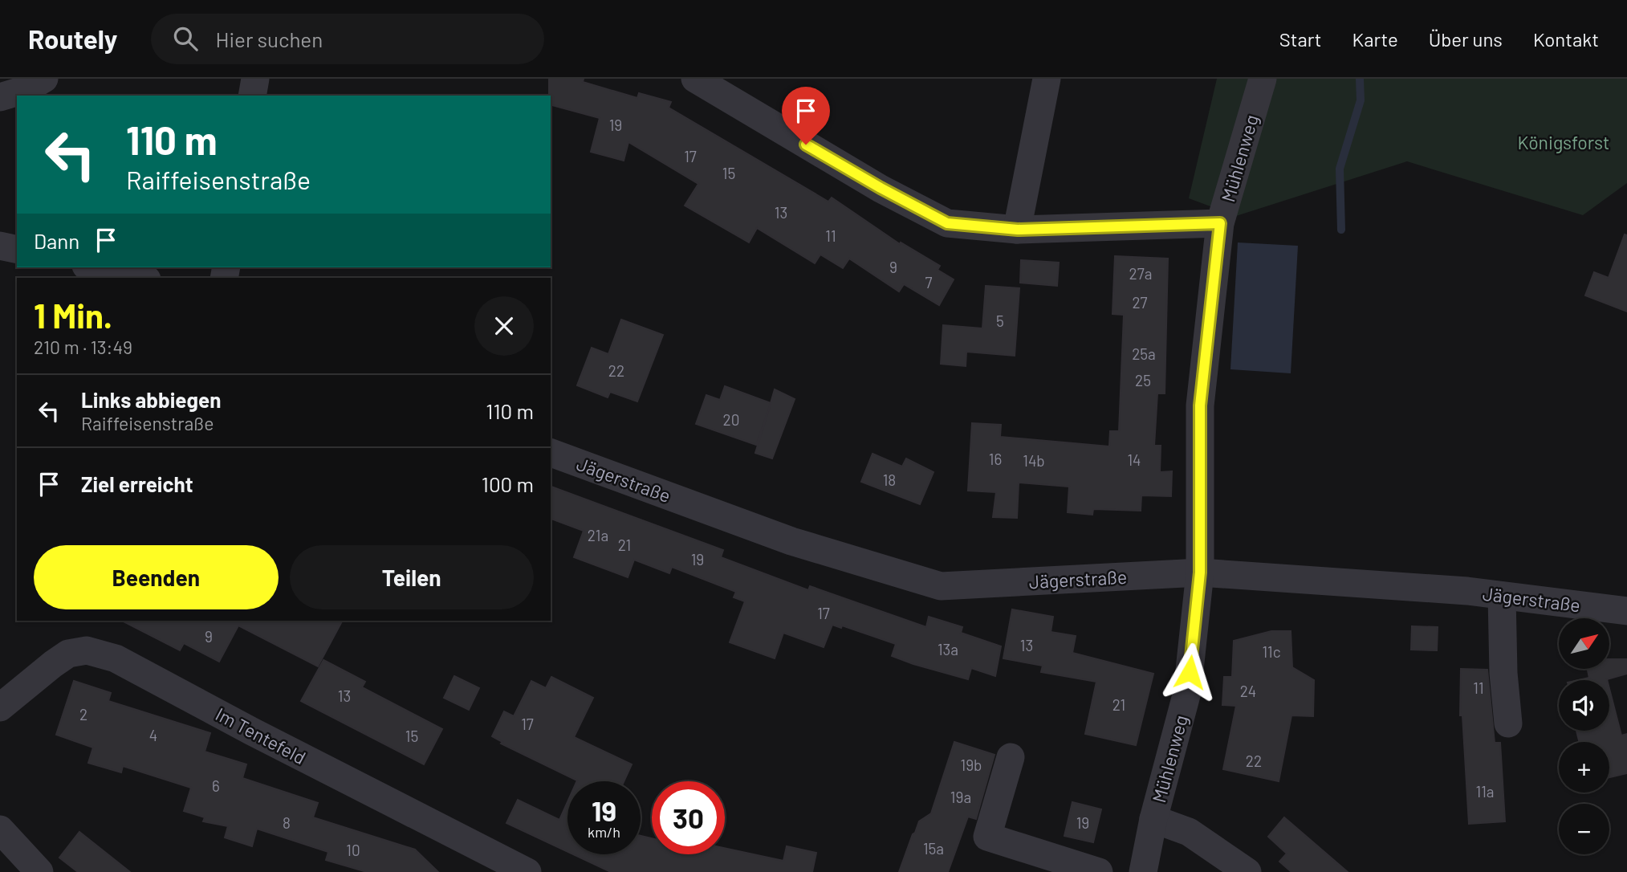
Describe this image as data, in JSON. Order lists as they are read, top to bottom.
{
  "streets": {
    "street": ["Mühlenweg", "Jägerstraße", "Im Tentefeld"]
  },
  "crossings": [
    ["Mühlenweg", "Jägerstraße"]
  ],
  "parks": ["Königsforst"],
  "house_numbers": [
    "19",
    "17",
    "15",
    "13",
    "11",
    "9",
    "27a",
    "7",
    "27",
    "5",
    "25a",
    "22",
    "25",
    "20",
    "16",
    "14",
    "14b",
    "18",
    "21a",
    "21",
    "19",
    "17",
    "9",
    "13",
    "13a",
    "11c",
    "11",
    "24",
    "13",
    "21",
    "2",
    "17",
    "4",
    "15",
    "22",
    "19b",
    "6",
    "11a",
    "19a",
    "8",
    "19",
    "15a",
    "10"
  ],
  "north": "top right",
  "page": {
    "header": "Routely",
    "search": "Hier suchen",
    "nav": [
      "Start",
      "Karte",
      "Über uns",
      "Kontakt"
    ],
    "turn": ["110 m", "Raiffeisenstraße"],
    "then": "Dann",
    "heading": ["1 Min.", "210 m · 13:49"],
    "list": [
      {
        "name": "Links abbiegen",
        "note": "Raiffeisenstraße",
        "value": "110 m"
      },
      {
        "name": "Ziel erreicht",
        "value": "100 m"
      }
    ],
    "buttons": ["Beenden", "Teilen"],
    "map_buttons": ["+", "−"],
    "speed": "19 km/h",
    "limit": "30"
  }
}
